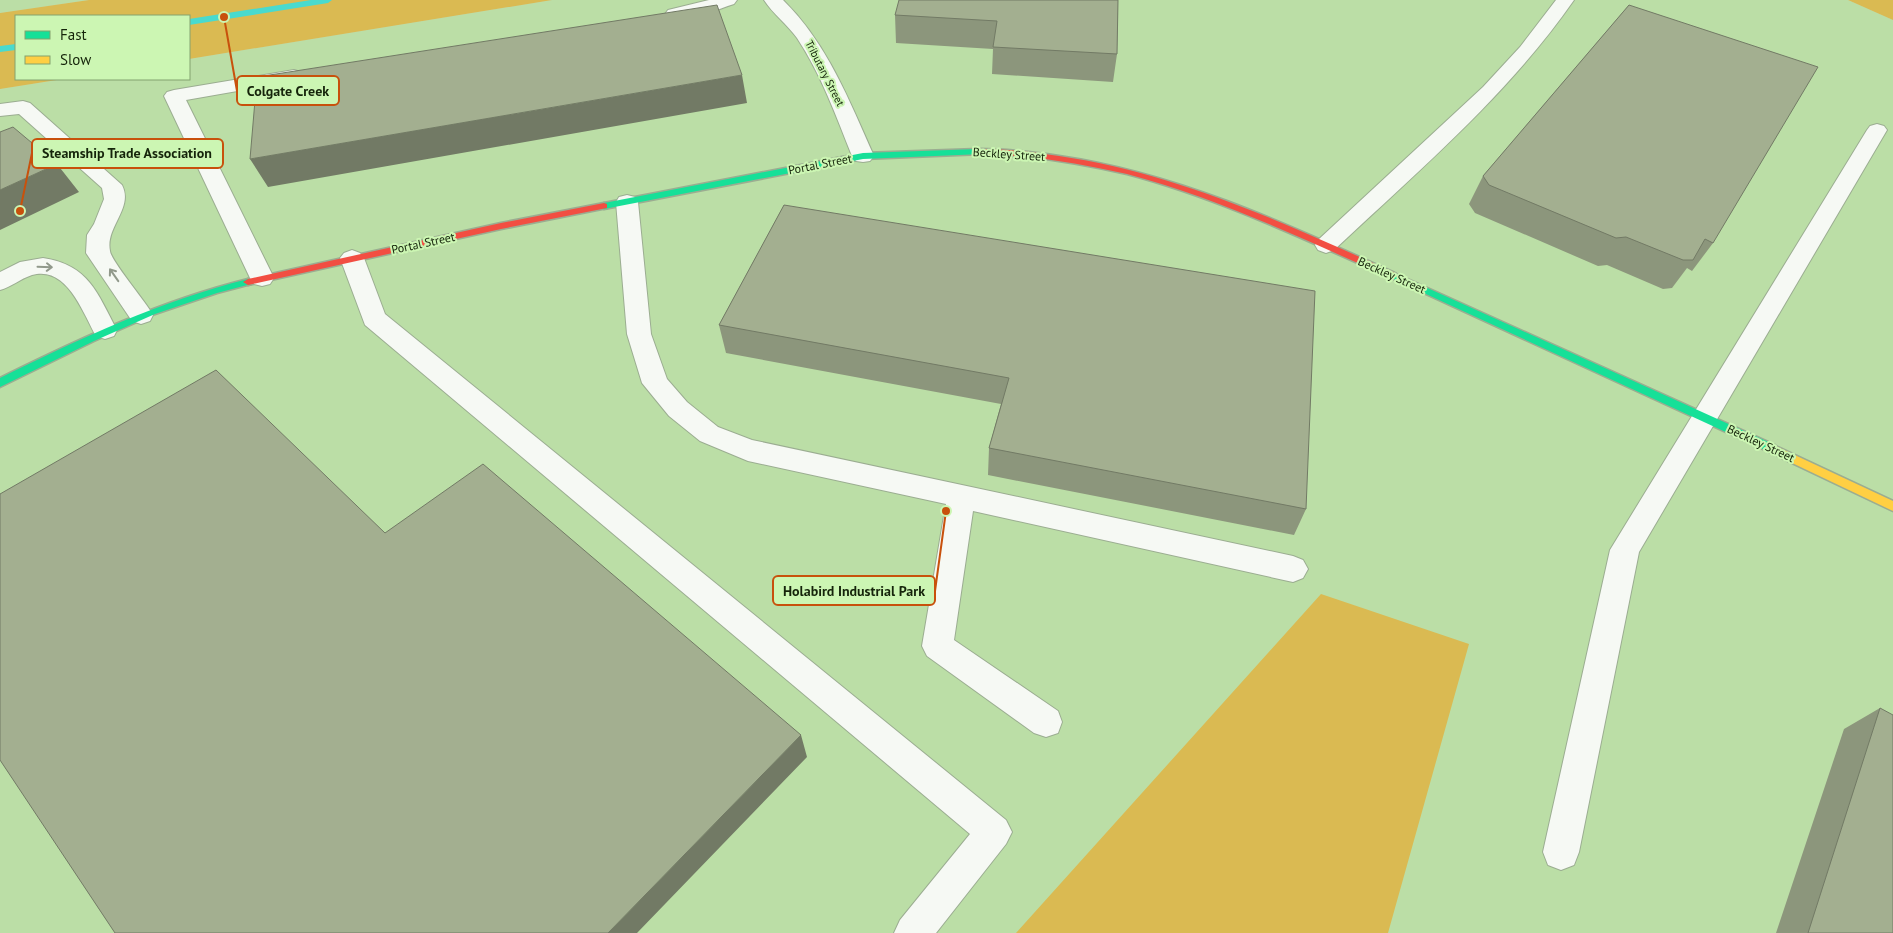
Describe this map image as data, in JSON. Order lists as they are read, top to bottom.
{
  "streets": {
    "street": ["Tributary Street", "Beckley Street", "Portal Street"]
  },
  "crossings": [
    ["Tributary Street", "Beckley Street"],
    ["Tributary Street", "Portal Street"],
    ["Beckley Street", "Portal Street"]
  ],
  "places": ["Colgate Creek", "Steamship Trade Association", "Holabird Industrial Park"],
  "legend": ["Fast", "Slow"]
}
